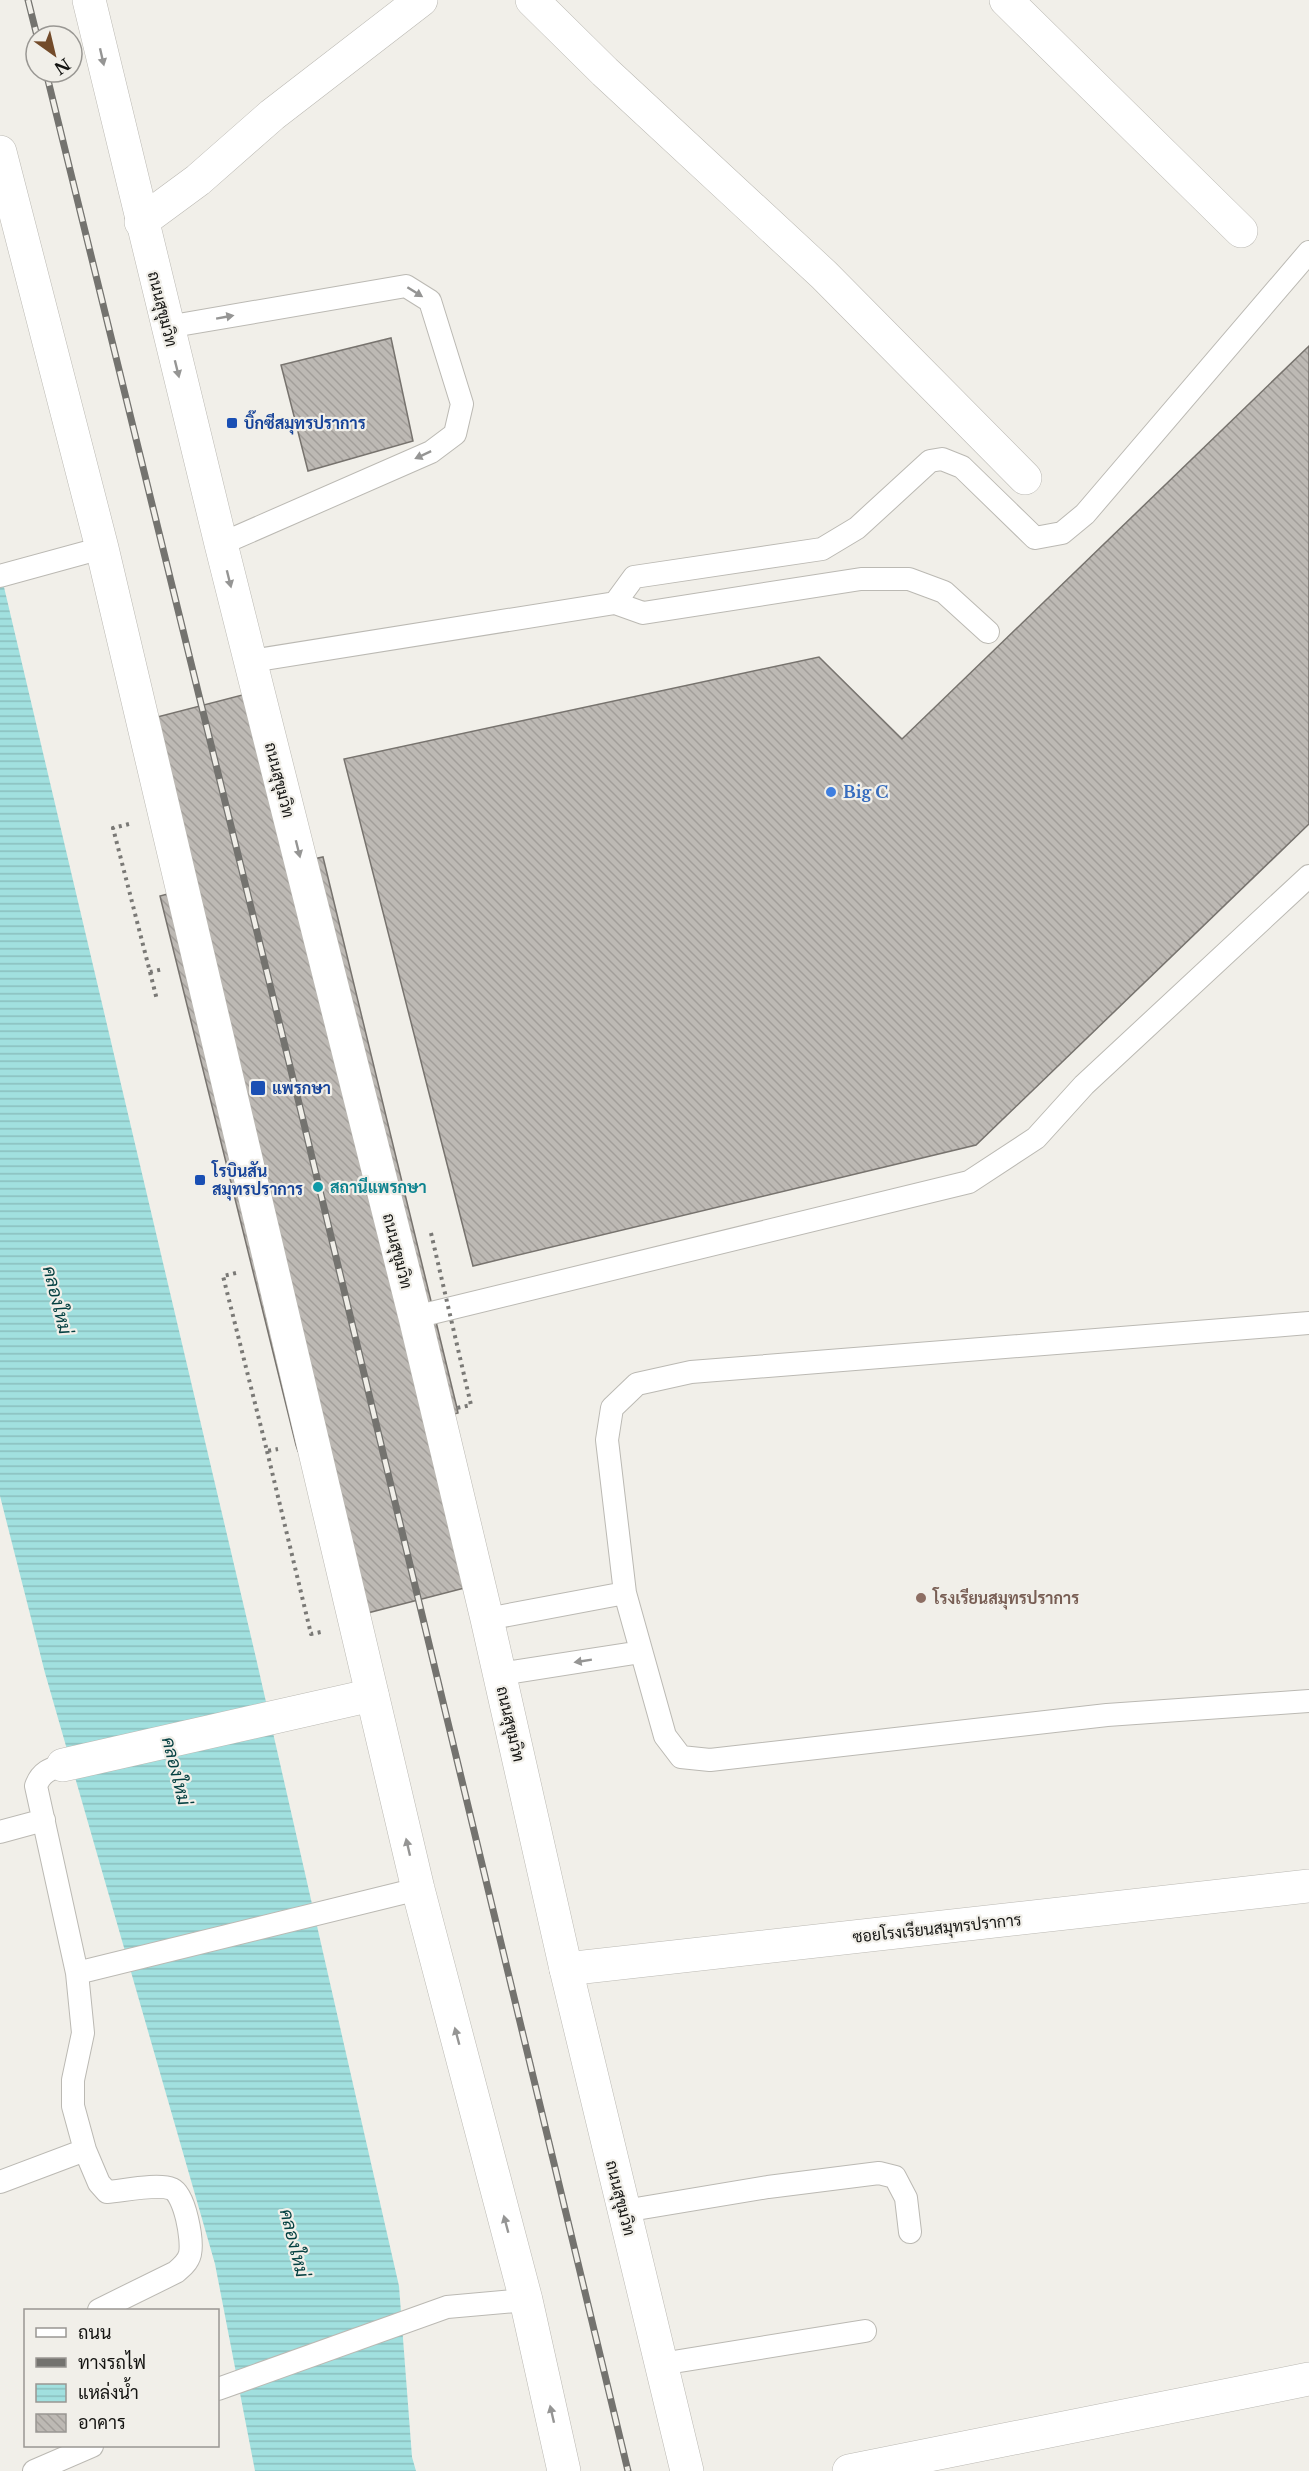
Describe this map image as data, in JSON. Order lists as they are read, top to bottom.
{
  "streets": {
    "main road": ["ถนนสุขุมวิท", "ซอยโรงเรียนสมุทรปราการ"]
  },
  "crossings": [
    ["ถนนสุขุมวิท", "ซอยโรงเรียนสมุทรปราการ"]
  ],
  "water": ["คลองใหม่"],
  "places": {
    "transit": ["บิ๊กซีสมุทรปราการ", "แพรกษา", "โรบินสัน สมุทรปราการ"],
    "other": ["Big C", "สถานีแพรกษา", "โรงเรียนสมุทรปราการ"]
  },
  "legend": [
    "ถนน",
    "ทางรถไฟ",
    "แหล่งน้ำ",
    "อาคาร"
  ],
  "north": "bottom right"
}
